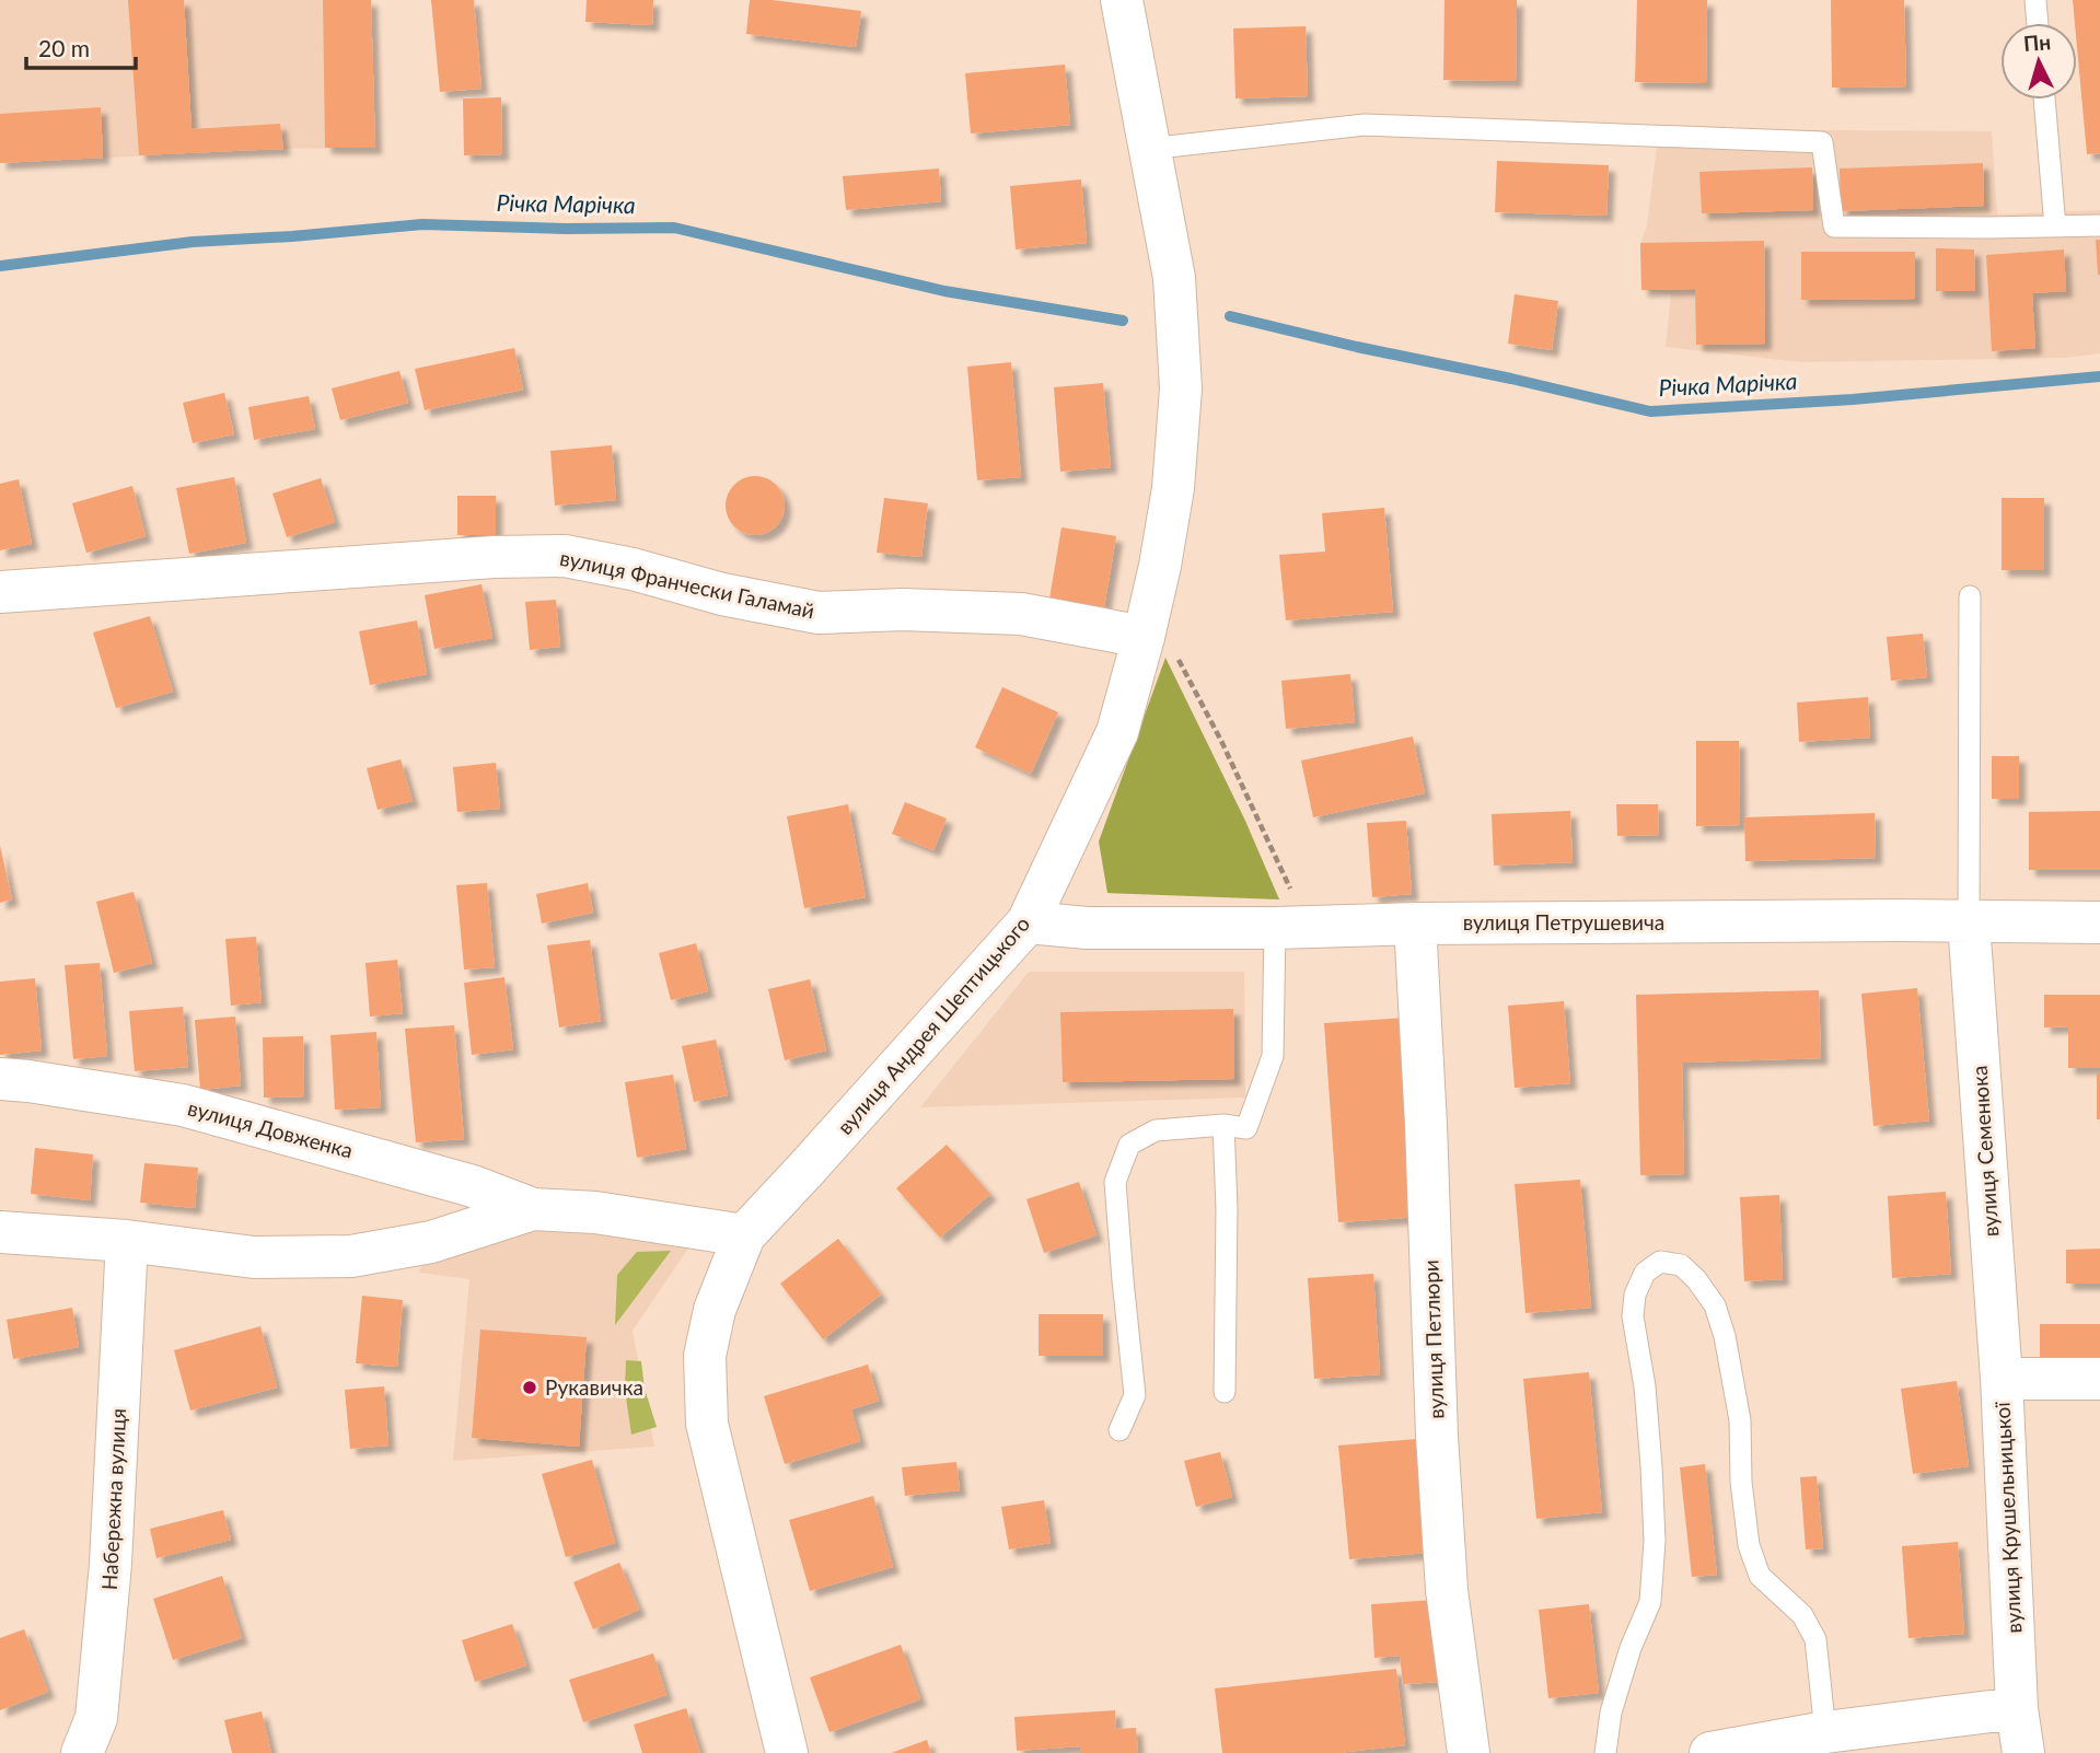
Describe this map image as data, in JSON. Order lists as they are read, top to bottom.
{
  "streets": {
    "street": [
      "вулиця Франчески Галамай",
      "вулиця Петрушевича",
      "вулиця Андрея Шептицького",
      "вулиця Довженка",
      "вулиця Семенюка",
      "вулиця Петлюри",
      "Набережна вулиця",
      "вулиця Крушельницької"
    ]
  },
  "crossings": [
    ["вулиця Франчески Галамай", "вулиця Андрея Шептицького"],
    ["вулиця Петрушевича", "вулиця Андрея Шептицького"],
    ["вулиця Петрушевича", "вулиця Семенюка"],
    ["вулиця Петрушевича", "вулиця Петлюри"],
    ["вулиця Андрея Шептицького", "вулиця Довженка"],
    ["вулиця Довженка", "Набережна вулиця"],
    ["вулиця Семенюка", "вулиця Крушельницької"]
  ],
  "water": ["Річка Марічка"],
  "places": ["Рукавичка"],
  "scale_bar": "20 m",
  "north": "top"
}
